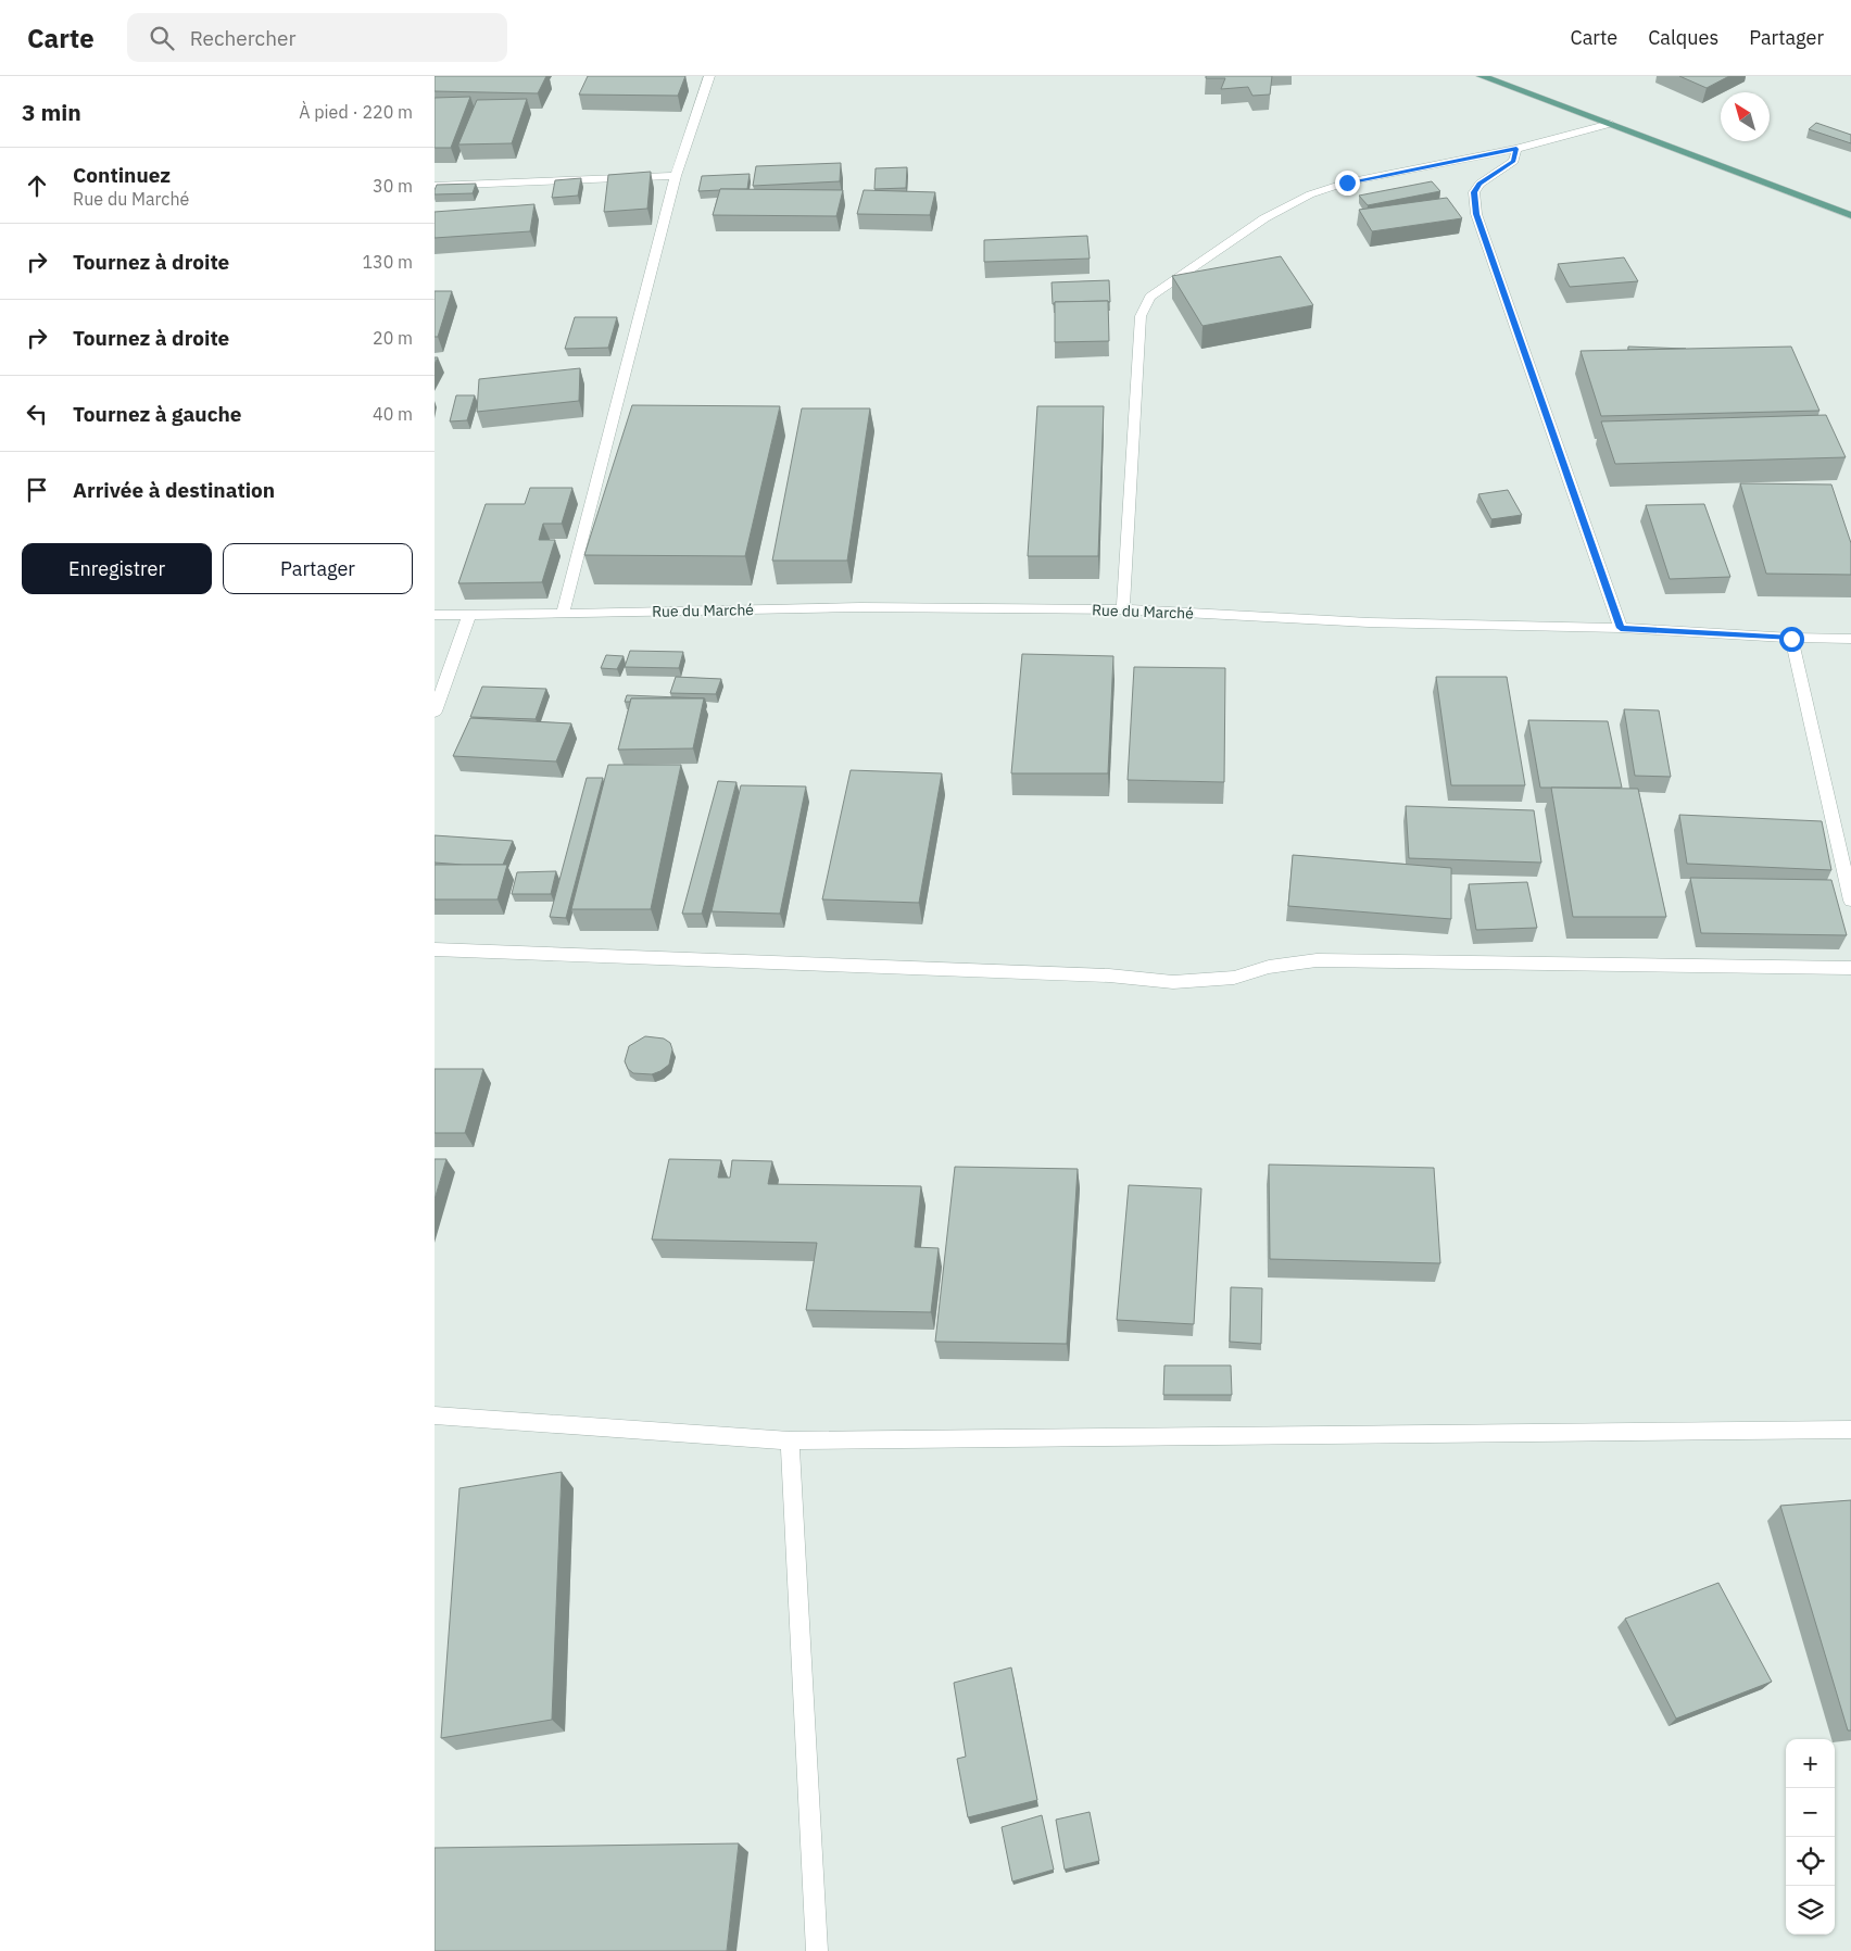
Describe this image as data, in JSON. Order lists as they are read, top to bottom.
{
  "streets": {
    "street": ["Rue du Marché"]
  },
  "north": "top left",
  "page": {
    "header": "Carte",
    "search": "Rechercher",
    "nav": ["Carte", "Calques", "Partager"],
    "heading": ["3 min", "À pied · 220 m"],
    "list": [
      ["Continuez", "Rue du Marché", "30 m"],
      ["Tournez à droite", "130 m"],
      ["Tournez à droite", "20 m"],
      ["Tournez à gauche", "40 m"],
      "Arrivée à destination"
    ],
    "buttons": ["Enregistrer", "Partager"],
    "map_buttons": ["+", "−"]
  }
}
